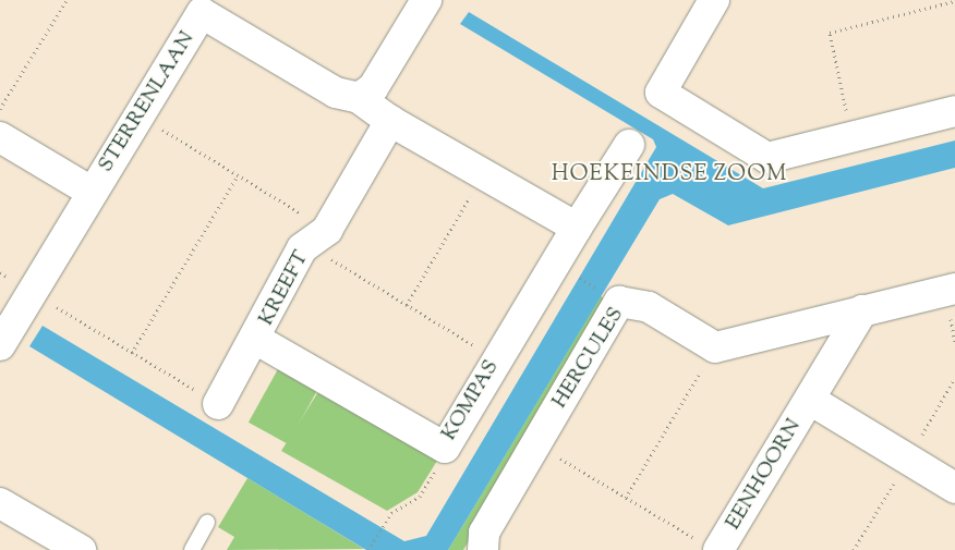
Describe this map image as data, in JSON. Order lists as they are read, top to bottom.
{
  "streets": {
    "street": [
      "STERRENLAAN",
      "KREEFT",
      "HERCULES",
      "KOMPAS",
      "EENHOORN"
    ]
  },
  "crossings": [
    ["KREEFT", "KOMPAS"]
  ],
  "districts": ["HOEKEINDSE ZOOM"]
}
